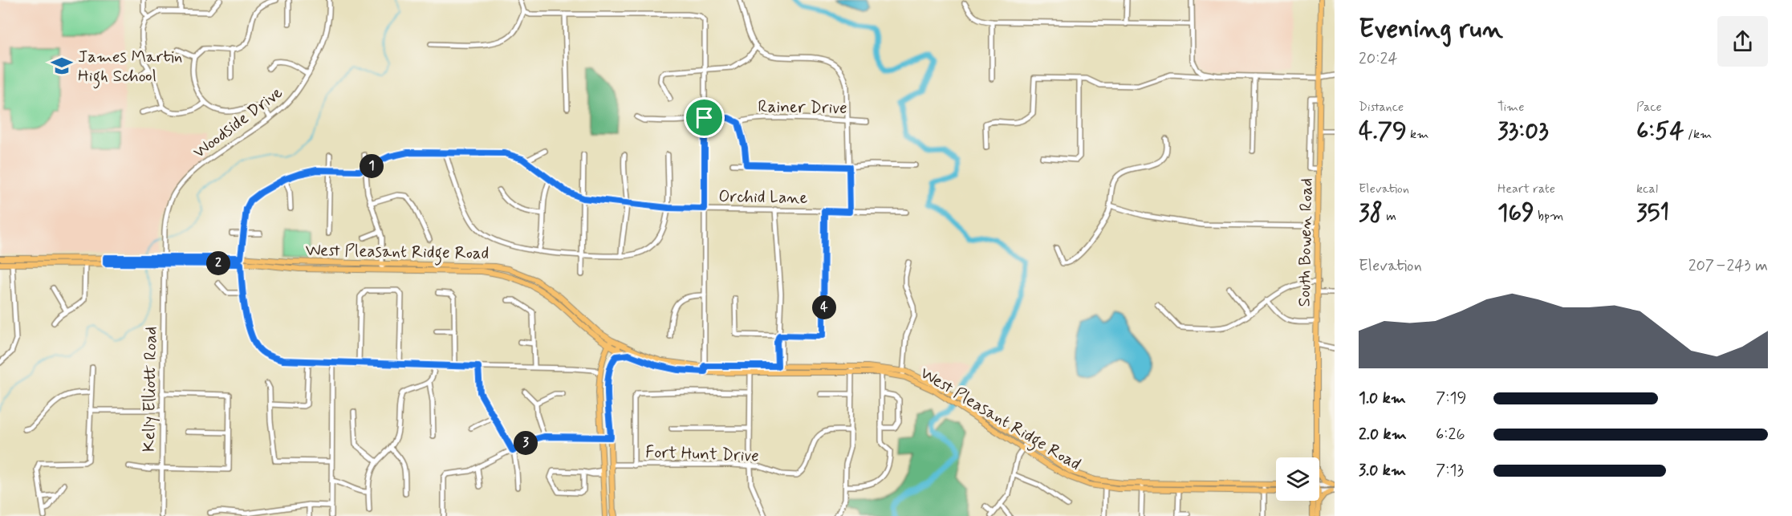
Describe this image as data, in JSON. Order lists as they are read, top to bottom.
{
  "streets": {
    "main road": ["South Bowen Road", "West Pleasant Ridge Road"],
    "street": [
      "Rainer Drive",
      "Woodside Drive",
      "Orchid Lane",
      "Kelly Elliott Road",
      "Fort Hunt Drive"
    ]
  },
  "crossings": [
    ["Woodside Drive", "West Pleasant Ridge Road"],
    ["Woodside Drive", "Kelly Elliott Road"],
    ["West Pleasant Ridge Road", "Kelly Elliott Road"]
  ],
  "places": {
    "school or university": ["James Martin High School"]
  },
  "page": {
    "heading": ["Evening run", "20:24"],
    "stats": [
      ["Distance", "4.79 km"],
      ["Time", "33:03"],
      ["Pace", "6:54 /km"],
      ["Elevation", "38 m"],
      ["Heart rate", "169 bpm"],
      ["kcal", "351"]
    ],
    "pins": [
      "1",
      "2",
      "4",
      "3"
    ],
    "chart": ["Elevation", "207–243 m"],
    "list": [
      {
        "name": "1.0 km",
        "note": "7:19"
      },
      {
        "name": "2.0 km",
        "note": "6:26"
      },
      {
        "name": "3.0 km",
        "note": "7:13"
      }
    ]
  }
}
